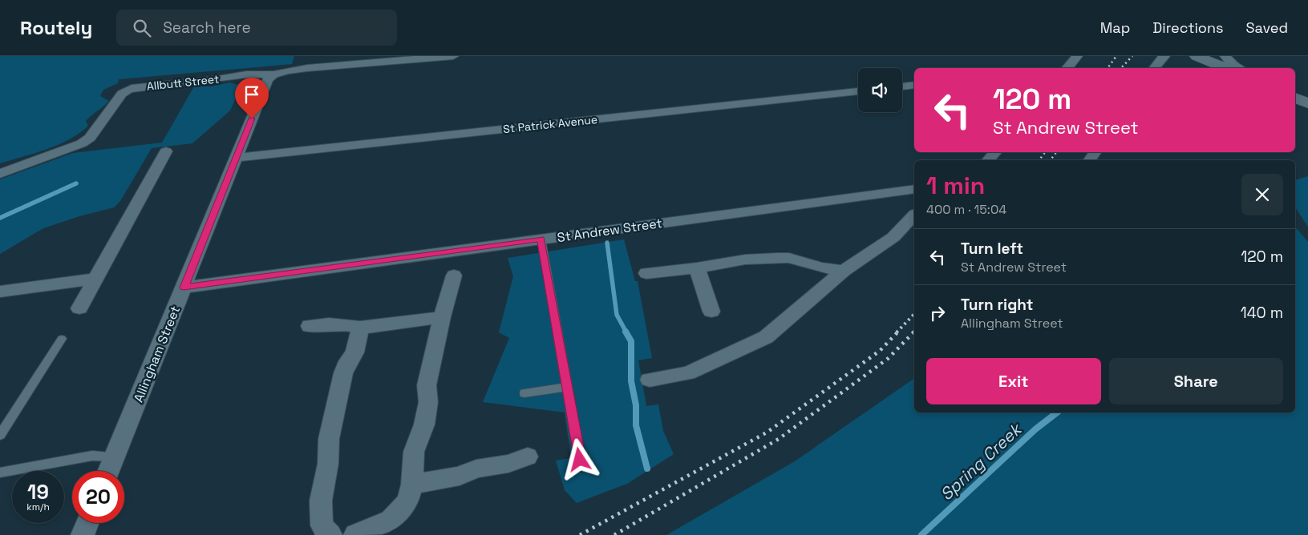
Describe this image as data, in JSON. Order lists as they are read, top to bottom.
{
  "streets": {
    "street": [
      "Allbutt Street",
      "St Patrick Avenue",
      "St Andrew Street",
      "Allingham Street"
    ]
  },
  "crossings": [
    ["Allbutt Street", "Allingham Street"],
    ["St Patrick Avenue", "Allingham Street"],
    ["St Andrew Street", "Allingham Street"]
  ],
  "water": ["Spring Creek"],
  "page": {
    "header": "Routely",
    "search": "Search here",
    "nav": ["Map", "Directions", "Saved"],
    "turn": ["120 m", "St Andrew Street"],
    "heading": ["1 min", "400 m · 15:04"],
    "list": [
      {
        "name": "Turn left",
        "note": "St Andrew Street",
        "value": "120 m"
      },
      {
        "name": "Turn right",
        "note": "Allingham Street",
        "value": "140 m"
      }
    ],
    "buttons": ["Exit", "Share"],
    "speed": "19 km/h",
    "limit": "20"
  }
}
